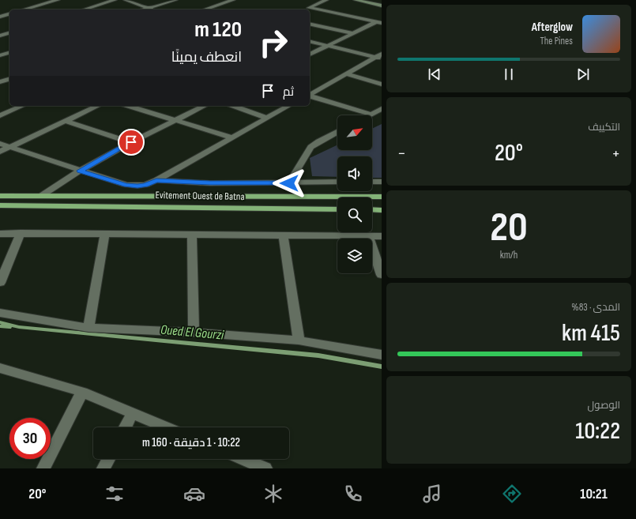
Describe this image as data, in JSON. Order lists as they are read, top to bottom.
{
  "streets": {
    "highway": ["Evitement Ouest de Batna"]
  },
  "water": ["Oued El Gourzi"],
  "north": "top right",
  "page": {
    "turn": ["120 m", "انعطف يمينًا"],
    "song": ["Afterglow", "The Pines"],
    "then": "ثم",
    "tile": [
      "التكييف",
      ["20", "km/h"],
      ["المدى · 83%", "415 km"],
      ["الوصول", "10:22"]
    ],
    "heat": ["−", "20°", "+"],
    "limit": "30",
    "trip": "10:22 · 1 دقيقة · 160 m",
    "tabs": ["10:21", "20°"]
  }
}
